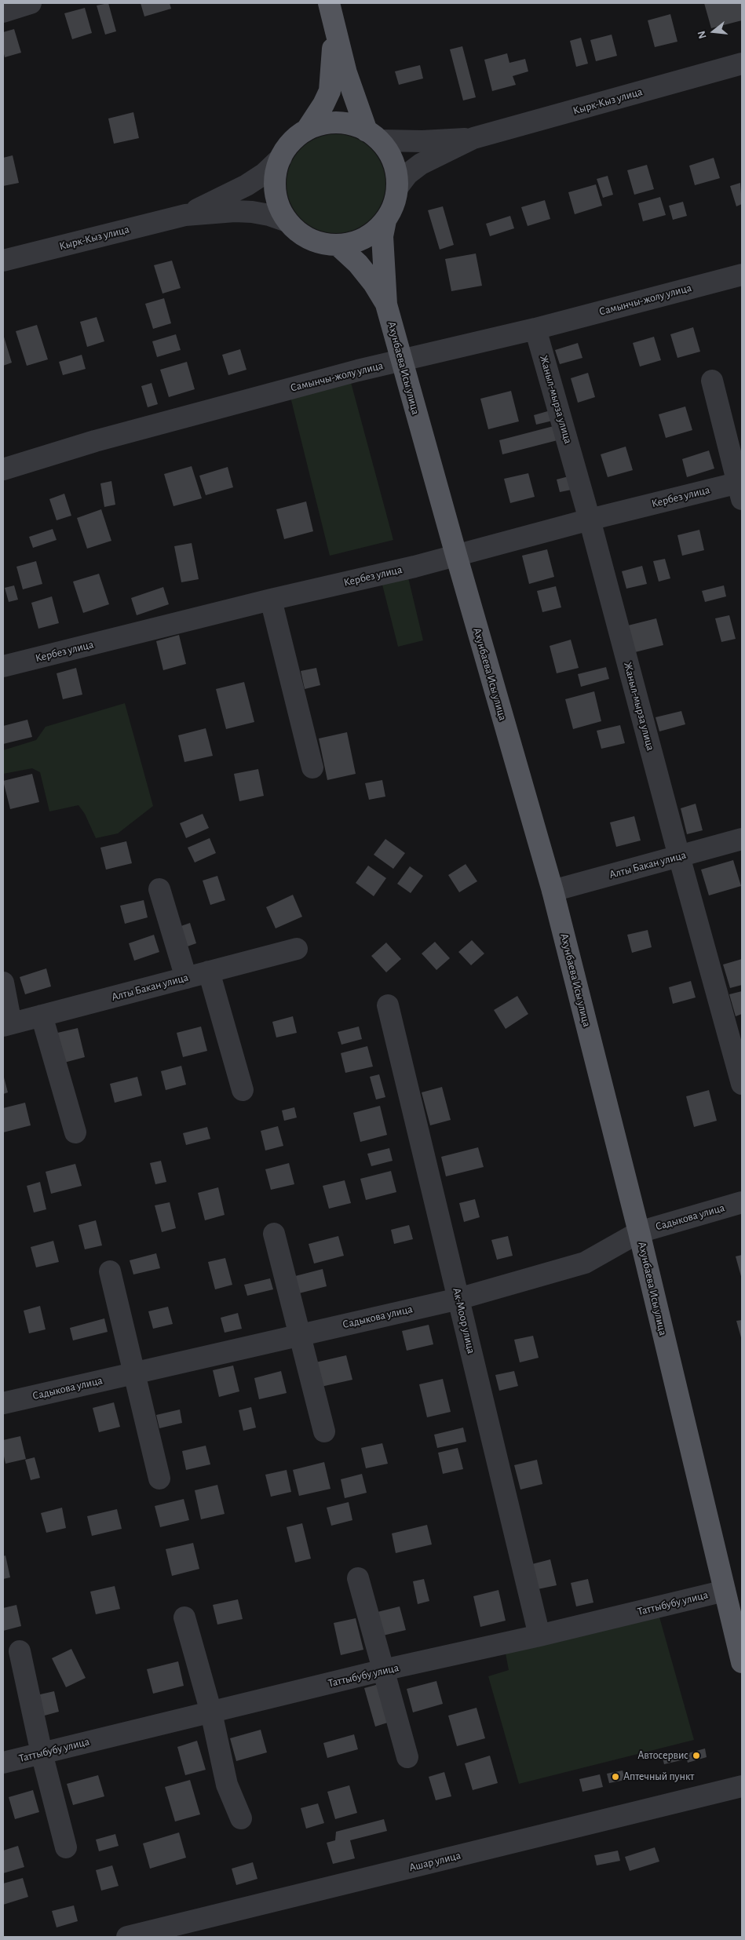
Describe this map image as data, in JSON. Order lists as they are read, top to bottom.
{
  "streets": {
    "main road": ["Ахунбаева Исы улица"],
    "street": [
      "Кырк-Кыз улица",
      "Самынчы-жолу улица",
      "Жаныл-мырза улица",
      "Кербез улица",
      "Алты Бакан улица",
      "Садыкова улица",
      "Ак-Моор улица",
      "Таттыбубу улица",
      "Ашар улица"
    ]
  },
  "crossings": [
    ["Кырк-Кыз улица", "Ахунбаева Исы улица"],
    ["Самынчы-жолу улица", "Ахунбаева Исы улица"],
    ["Самынчы-жолу улица", "Жаныл-мырза улица"],
    ["Ахунбаева Исы улица", "Кербез улица"],
    ["Ахунбаева Исы улица", "Алты Бакан улица"],
    ["Ахунбаева Исы улица", "Садыкова улица"],
    ["Ахунбаева Исы улица", "Таттыбубу улица"],
    ["Жаныл-мырза улица", "Кербез улица"],
    ["Жаныл-мырза улица", "Алты Бакан улица"],
    ["Садыкова улица", "Ак-Моор улица"],
    ["Ак-Моор улица", "Таттыбубу улица"]
  ],
  "places": ["Автосервис", "Аптечный пункт"],
  "north": "left"
}
